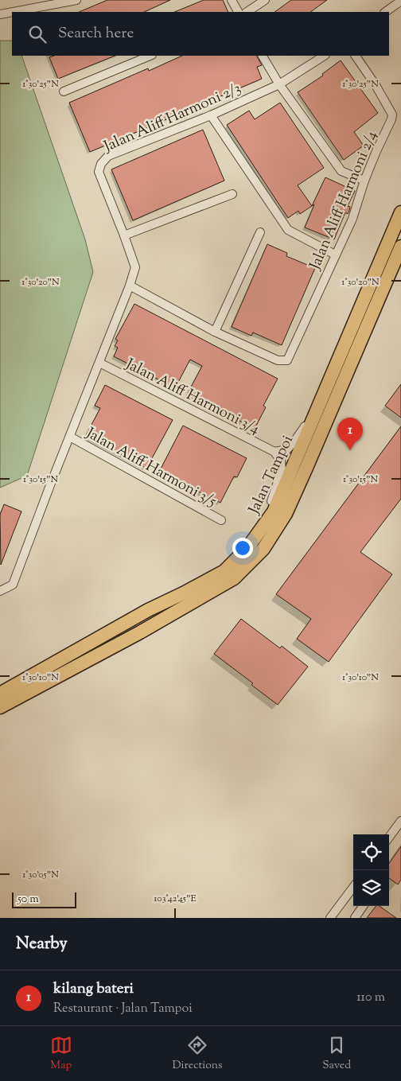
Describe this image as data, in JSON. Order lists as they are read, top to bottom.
{
  "streets": {
    "main road": ["Jalan Tampoi"],
    "street": [
      "Jalan Aliff Harmoni 2/3",
      "Jalan Aliff Harmoni 2/4",
      "Jalan Aliff Harmoni 3/4",
      "Jalan Aliff Harmoni 3/5"
    ]
  },
  "crossings": [
    ["Jalan Aliff Harmoni 2/3", "Jalan Aliff Harmoni 3/4"],
    ["Jalan Aliff Harmoni 2/3", "Jalan Aliff Harmoni 3/5"]
  ],
  "scale_bar": "50 m",
  "page": {
    "search": "Search here",
    "pins": "1",
    "scale": "50 m",
    "heading": "Nearby",
    "list": [
      {
        "mark": "1",
        "name": "kilang bateri",
        "note": "Restaurant · Jalan Tampoi",
        "value": "110 m"
      }
    ],
    "nav": ["Map", "Directions", "Saved"]
  },
  "coordinates": [
    "1°30'25\"N",
    "1°30'20\"N",
    "1°30'15\"N",
    "1°30'10\"N",
    "1°30'05\"N",
    "103°42'45\"E"
  ]
}
